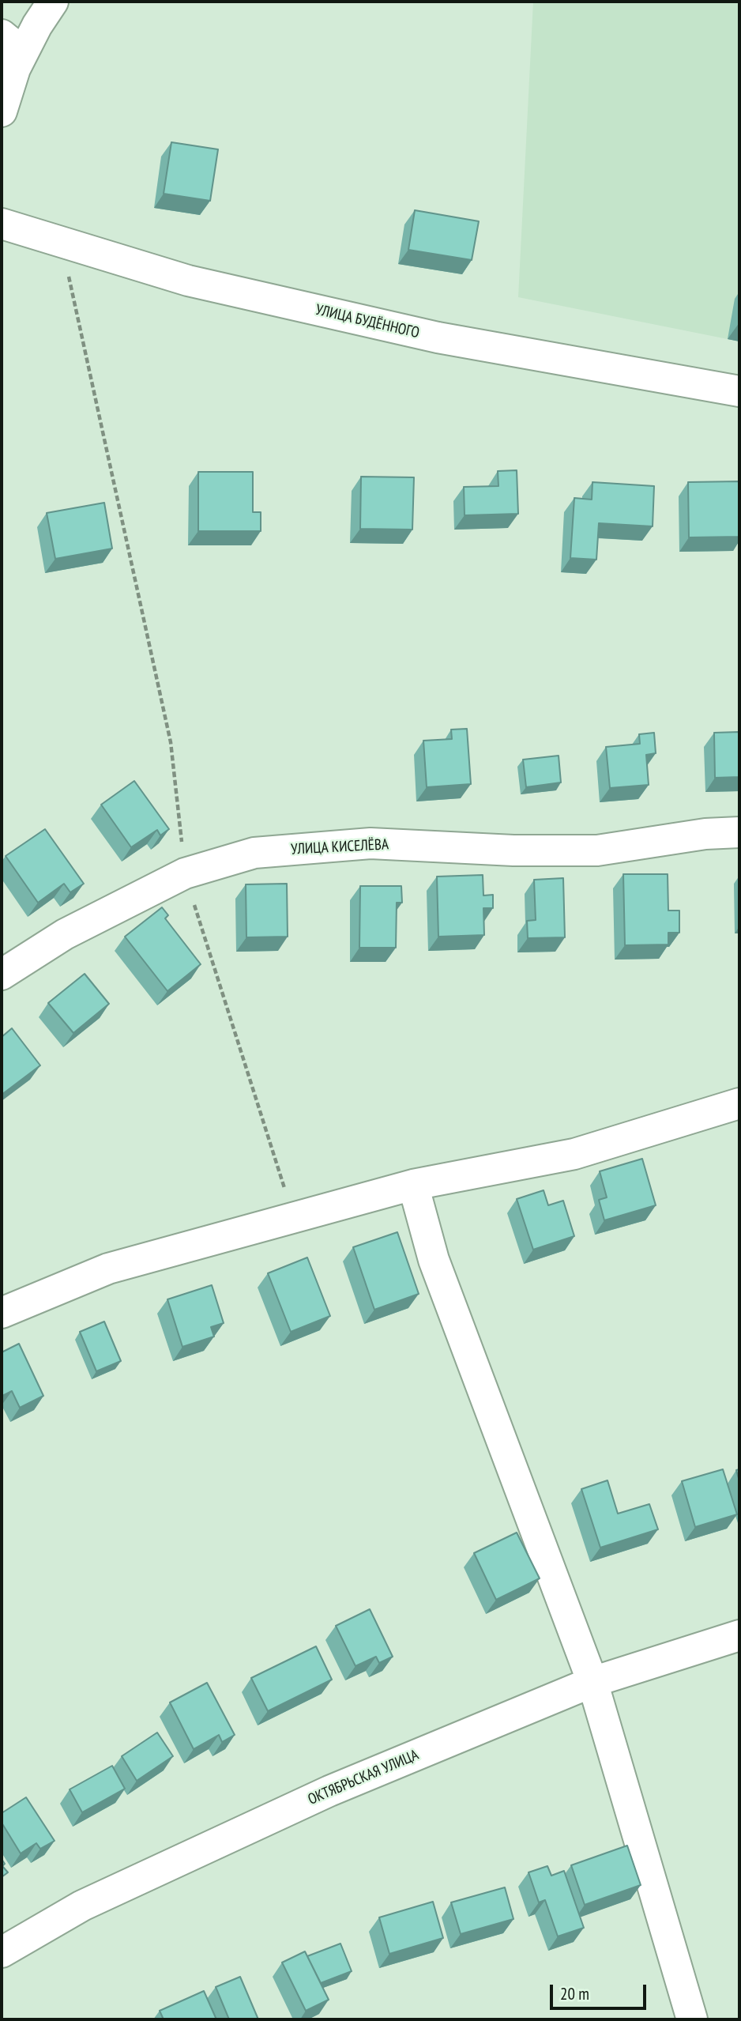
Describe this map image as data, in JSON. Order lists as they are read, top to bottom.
{
  "streets": {
    "street": ["УЛИЦА БУДЁННОГО", "УЛИЦА КИСЕЛЁВА", "ОКТЯБРЬСКАЯ УЛИЦА"]
  },
  "scale_bar": "20 m"
}
